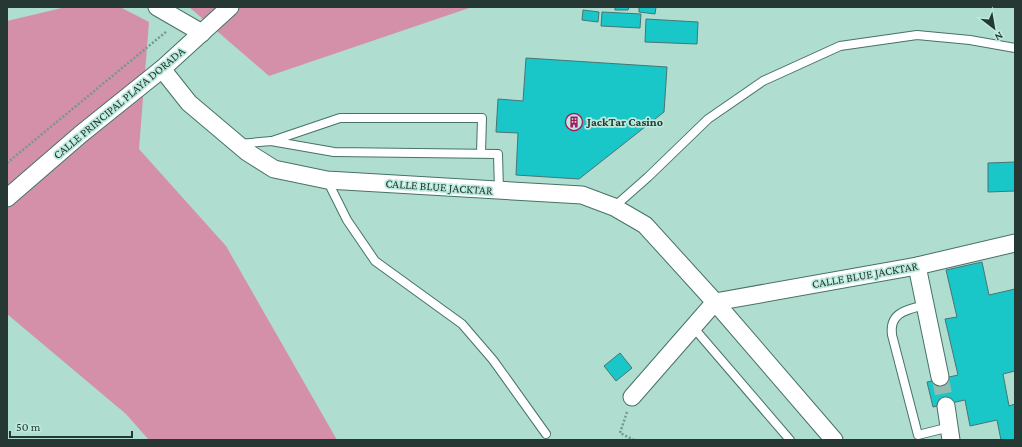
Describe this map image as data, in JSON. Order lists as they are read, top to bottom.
{
  "streets": {
    "street": ["CALLE PRINCIPAL PLAYA DORADA", "CALLE BLUE JACKTAR"]
  },
  "crossings": [
    ["CALLE PRINCIPAL PLAYA DORADA", "CALLE BLUE JACKTAR"]
  ],
  "places": {
    "building": ["JackTar Casino"]
  },
  "scale_bar": "50 m",
  "north": "bottom right"
}
